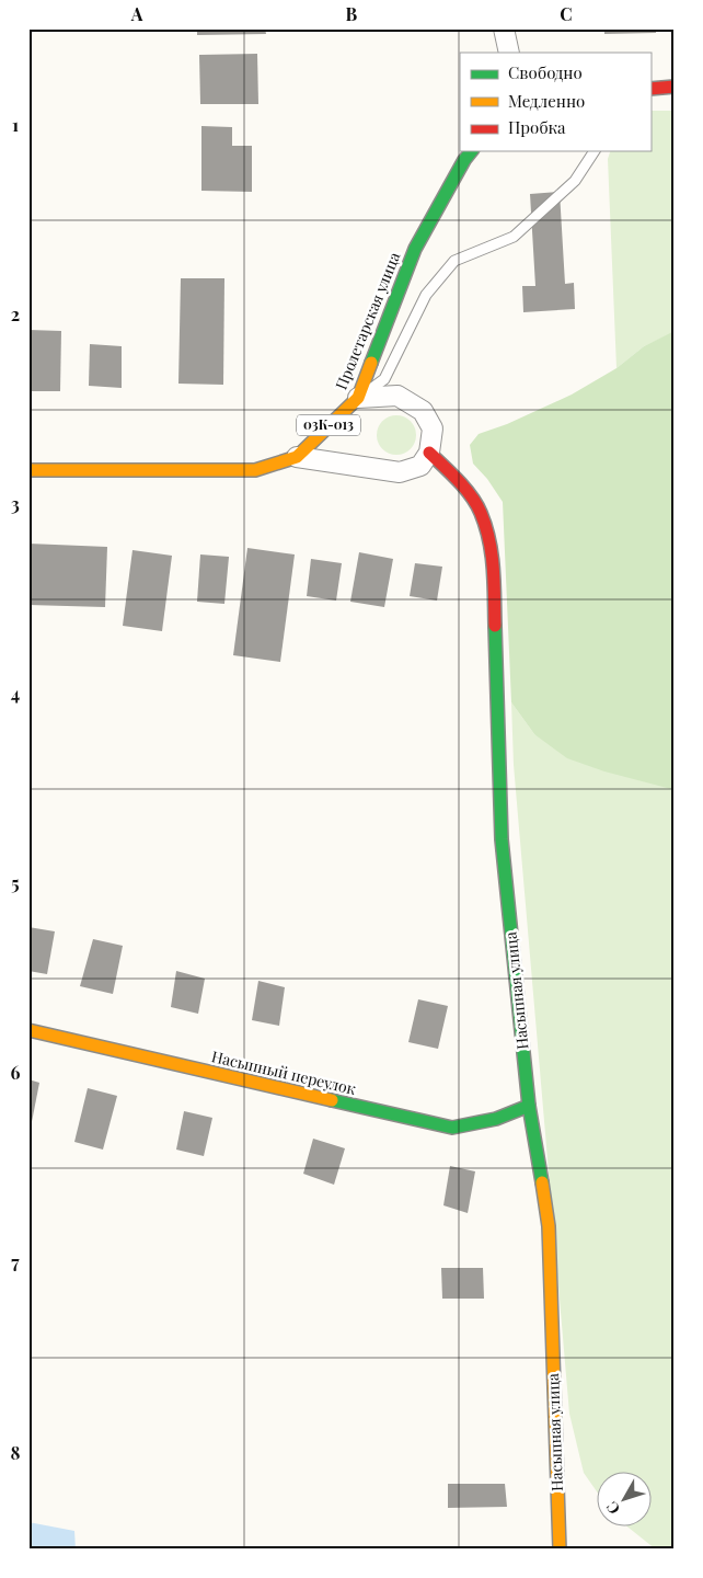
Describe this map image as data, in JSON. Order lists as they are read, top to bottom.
{
  "streets": {
    "street": [
      "Пролетарская улица",
      "03К-013",
      "Насыпная улица",
      "Насыпный переулок"
    ]
  },
  "crossings": [
    ["Насыпная улица", "Насыпный переулок"]
  ],
  "legend": ["Свободно", "Медленно", "Пробка"],
  "north": "bottom left",
  "grid": {
    "columns": ["A", "B", "C"],
    "rows": [
      "1",
      "2",
      "3",
      "4",
      "5",
      "6",
      "7",
      "8"
    ]
  }
}
